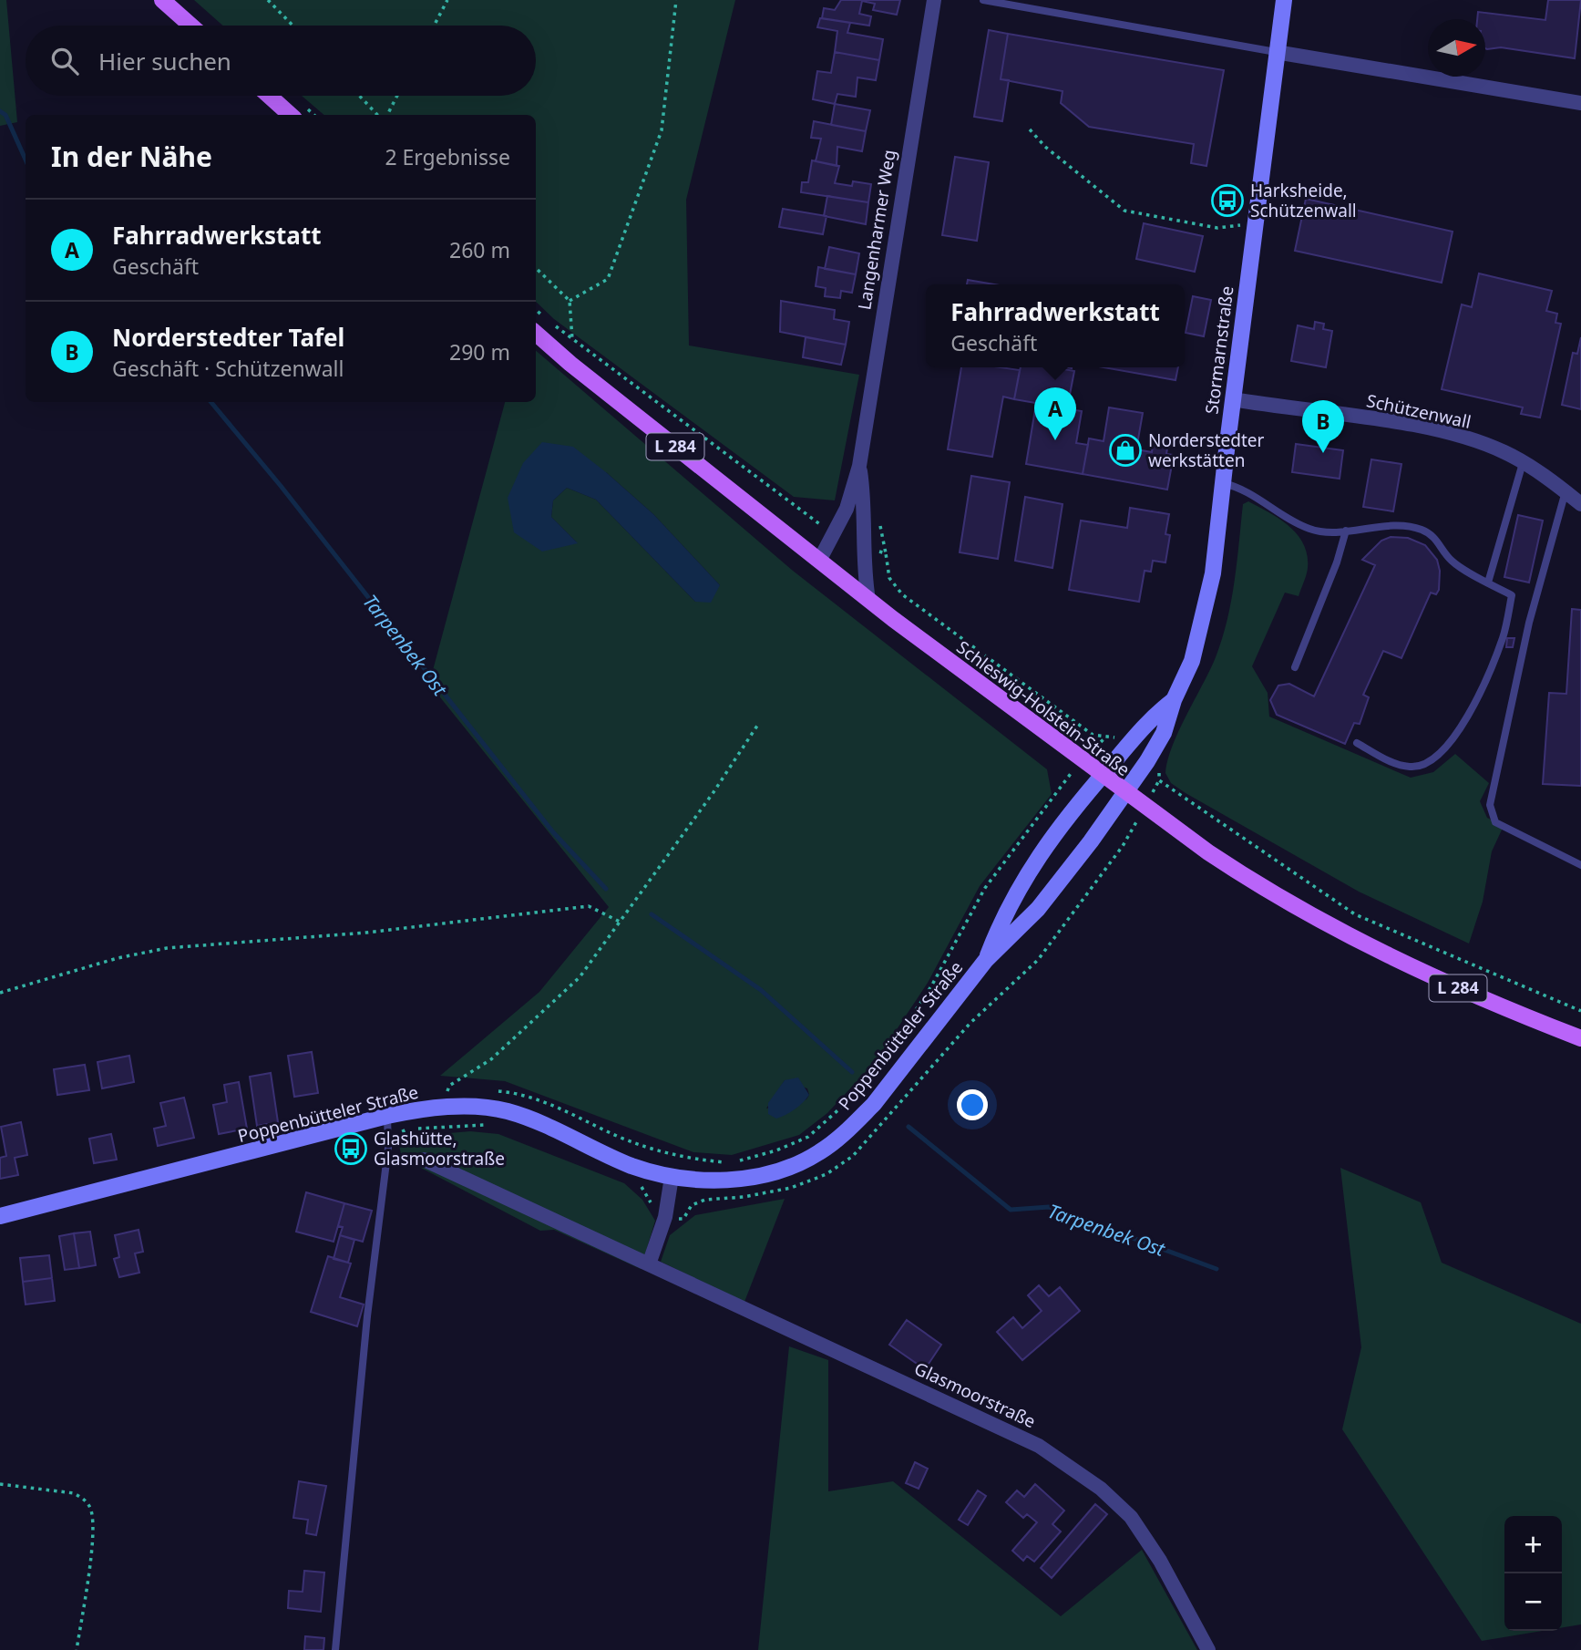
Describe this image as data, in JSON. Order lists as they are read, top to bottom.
{
  "streets": {
    "main road": [
      "Stormarnstraße",
      "L 284",
      "Schleswig-Holstein-Straße",
      "Poppenbütteler Straße"
    ],
    "street": ["Langenharmer Weg", "Schützenwall", "Glasmoorstraße"]
  },
  "crossings": [
    ["Langenharmer Weg", "Schleswig-Holstein-Straße"],
    ["Stormarnstraße", "Schützenwall"],
    ["Stormarnstraße", "Schleswig-Holstein-Straße"],
    ["Stormarnstraße", "Poppenbütteler Straße"],
    ["Schleswig-Holstein-Straße", "Poppenbütteler Straße"]
  ],
  "water": ["Tarpenbek Ost"],
  "places": {
    "bus stop": ["Harksheide, Schützenwall", "Glashütte, Glasmoorstraße"],
    "shop": ["Norderstedter werkstätten"]
  },
  "north": "right",
  "page": {
    "search": "Hier suchen",
    "heading": ["In der Nähe", "2 Ergebnisse"],
    "list": [
      {
        "mark": "A",
        "name": "Fahrradwerkstatt",
        "note": "Geschäft",
        "value": "260 m"
      },
      {
        "mark": "B",
        "name": "Norderstedter Tafel",
        "note": "Geschäft · Schützenwall",
        "value": "290 m"
      }
    ],
    "popup": ["Fahrradwerkstatt", "Geschäft"],
    "pins": ["A", "B"],
    "map_buttons": ["+", "−"]
  }
}
